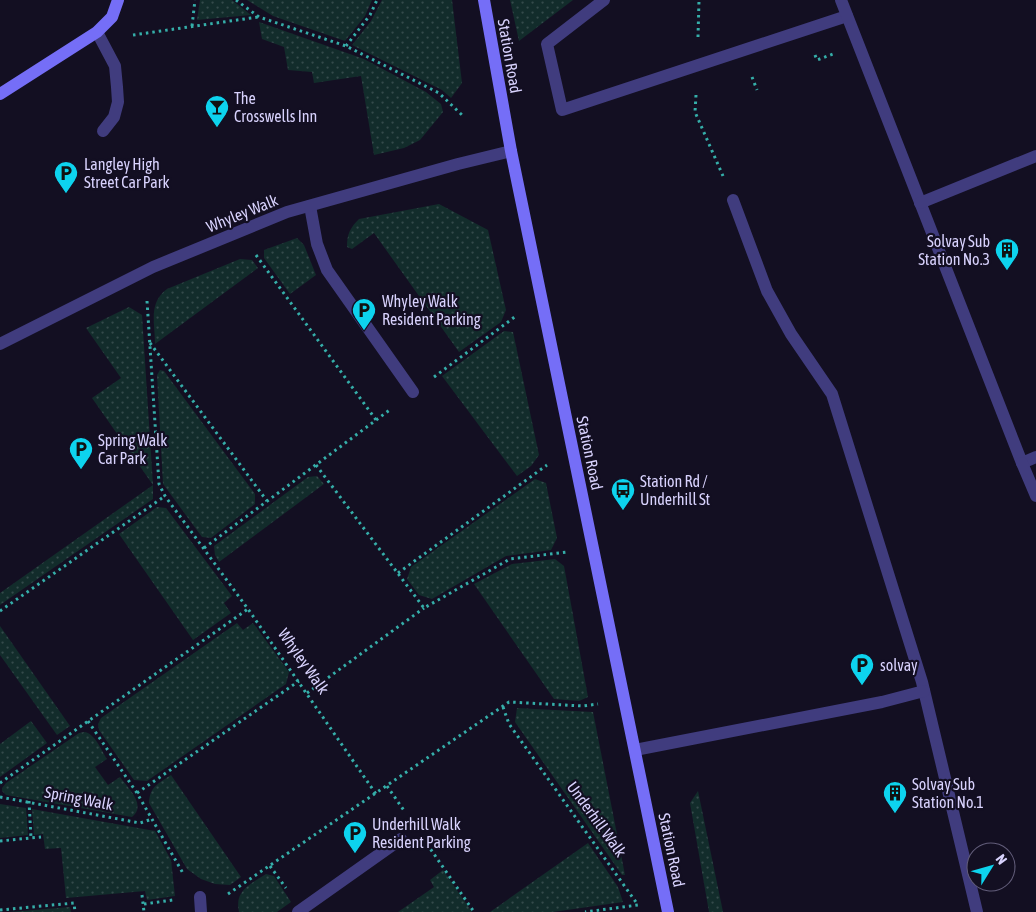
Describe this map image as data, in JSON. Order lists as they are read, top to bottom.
{
  "streets": {
    "main road": ["Station Road"],
    "street": ["Whyley Walk"],
    "path": ["Spring Walk", "Underhill Walk"]
  },
  "crossings": [
    ["Station Road", "Whyley Walk"]
  ],
  "places": {
    "bar": ["The Crosswells Inn"],
    "parking": [
      "Langley High Street Car Park",
      "Whyley Walk Resident Parking",
      "Spring Walk Car Park",
      "solvay",
      "Underhill Walk Resident Parking"
    ],
    "building": ["Solvay Sub Station No.3", "Solvay Sub Station No.1"],
    "bus stop": ["Station Rd / Underhill St"]
  },
  "north": "top right"
}
